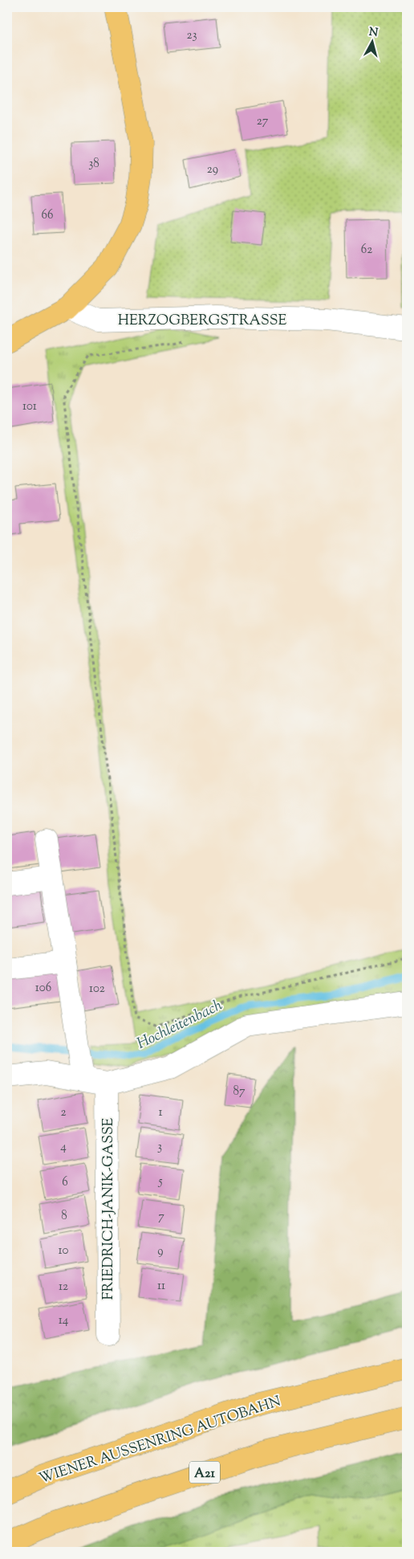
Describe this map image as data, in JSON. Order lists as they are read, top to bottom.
{
  "streets": {
    "main road": ["WIENER AUSSENRING AUTOBAHN", "A21"],
    "street": ["HERZOGBERGSTRASSE", "FRIEDRICH-JANIK-GASSE"]
  },
  "water": ["Hochleitenbach"],
  "house_numbers": [
    "23",
    "27",
    "38",
    "29",
    "66",
    "62",
    "101",
    "106",
    "102",
    "87",
    "2",
    "1",
    "4",
    "3",
    "5",
    "6",
    "8",
    "7",
    "10",
    "9",
    "11",
    "12",
    "14"
  ],
  "north": "top"
}
